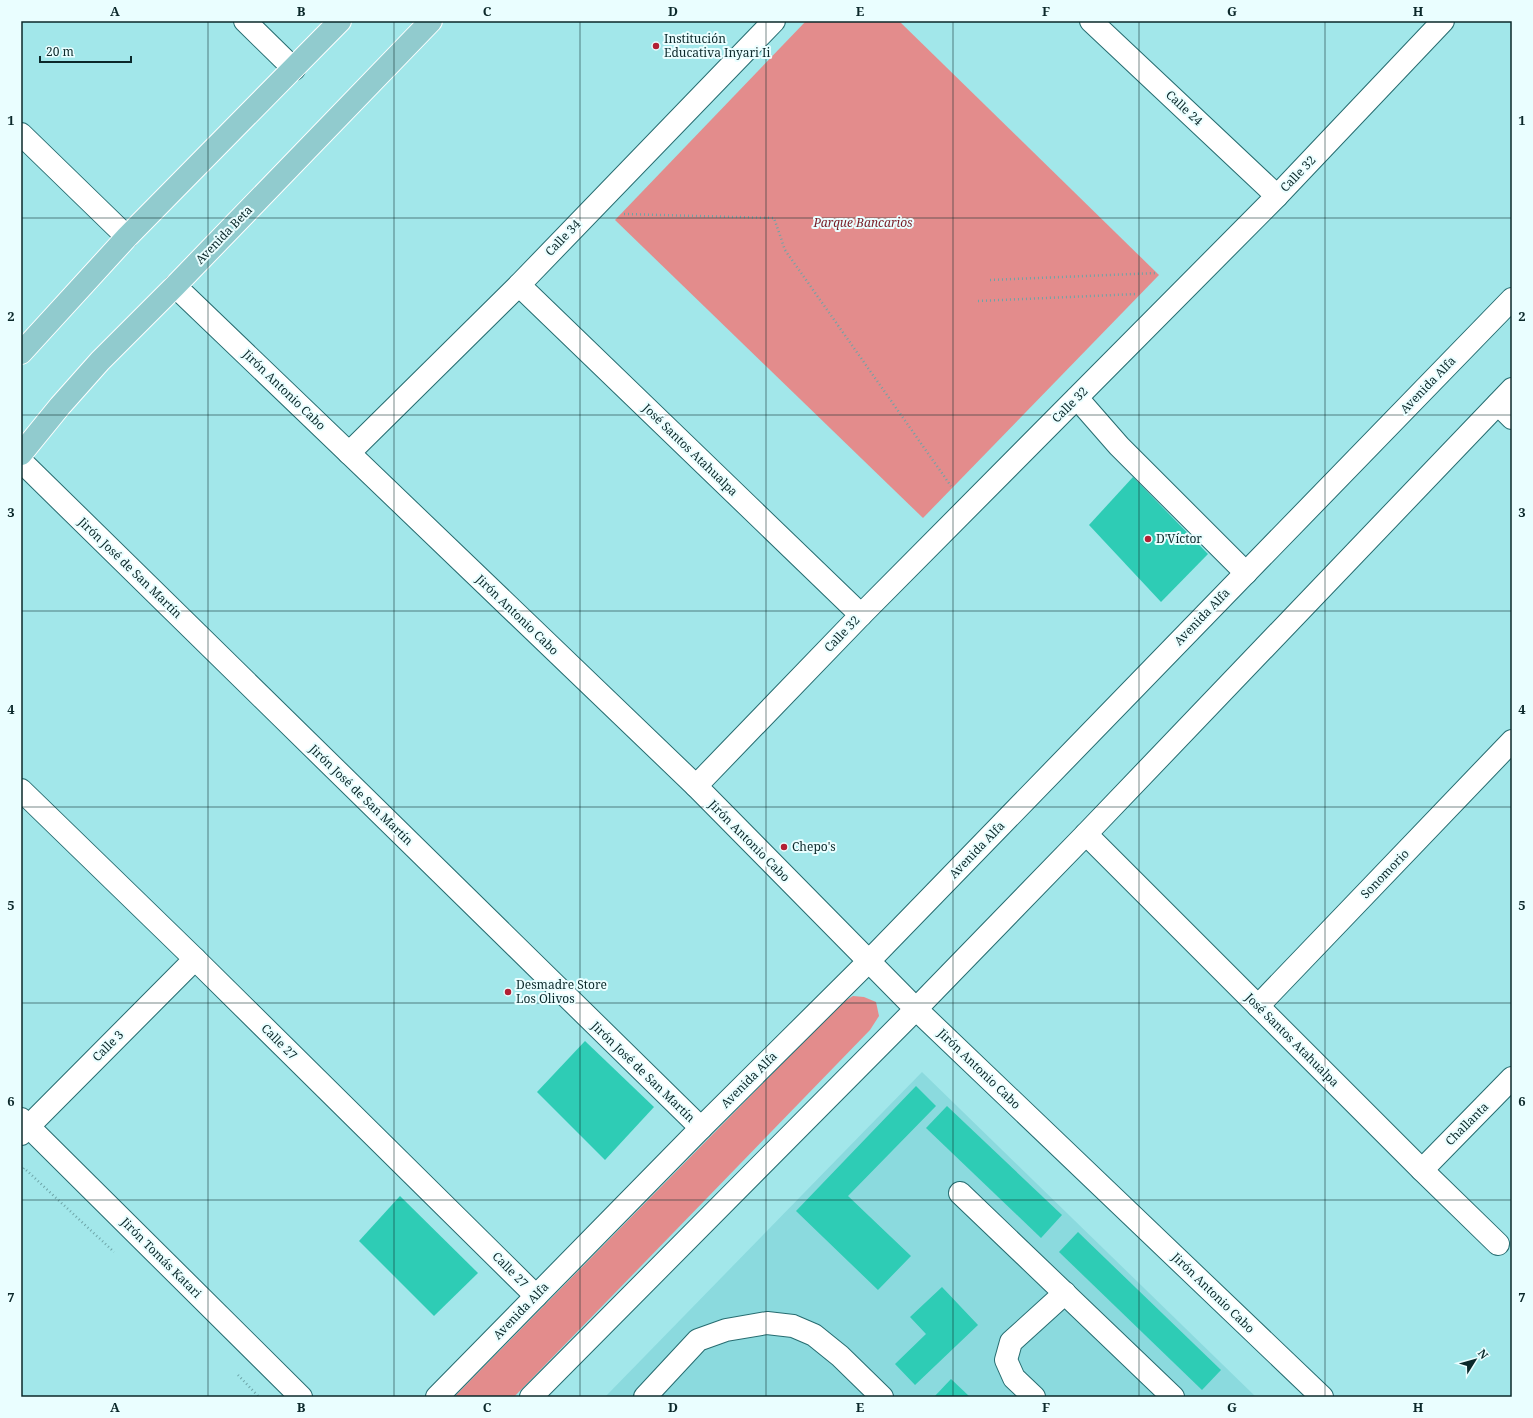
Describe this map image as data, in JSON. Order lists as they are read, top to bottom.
{
  "streets": {
    "main road": ["Avenida Beta"],
    "street": [
      "Calle 24",
      "Calle 32",
      "Calle 34",
      "Avenida Alfa",
      "Jirón Antonio Cabo",
      "José Santos Atahualpa",
      "Jirón José de San Martín",
      "Sonomorio",
      "Calle 27",
      "Calle 3",
      "Challanta",
      "Jirón Tomás Katari"
    ]
  },
  "crossings": [
    ["Calle 24", "Calle 32"],
    ["Calle 32", "Jirón Antonio Cabo"],
    ["Calle 32", "José Santos Atahualpa"],
    ["Avenida Beta", "Jirón Antonio Cabo"],
    ["Calle 34", "Jirón Antonio Cabo"],
    ["Calle 34", "José Santos Atahualpa"],
    ["Avenida Alfa", "Jirón Antonio Cabo"],
    ["Avenida Alfa", "Jirón José de San Martín"],
    ["Avenida Alfa", "Calle 27"],
    ["José Santos Atahualpa", "Sonomorio"],
    ["José Santos Atahualpa", "Challanta"],
    ["Calle 27", "Calle 3"],
    ["Calle 3", "Jirón Tomás Katari"]
  ],
  "parks": ["Parque Bancarios"],
  "places": [
    "Institución Educativa Inyari Ii",
    "D'Víctor",
    "Chepo's",
    "Desmadre Store Los Olivos"
  ],
  "scale_bar": "20 m",
  "north": "top right",
  "grid": {
    "columns": [
      "A",
      "B",
      "C",
      "D",
      "E",
      "F",
      "G",
      "H"
    ],
    "rows": [
      "1",
      "2",
      "3",
      "4",
      "5",
      "6",
      "7"
    ]
  }
}
